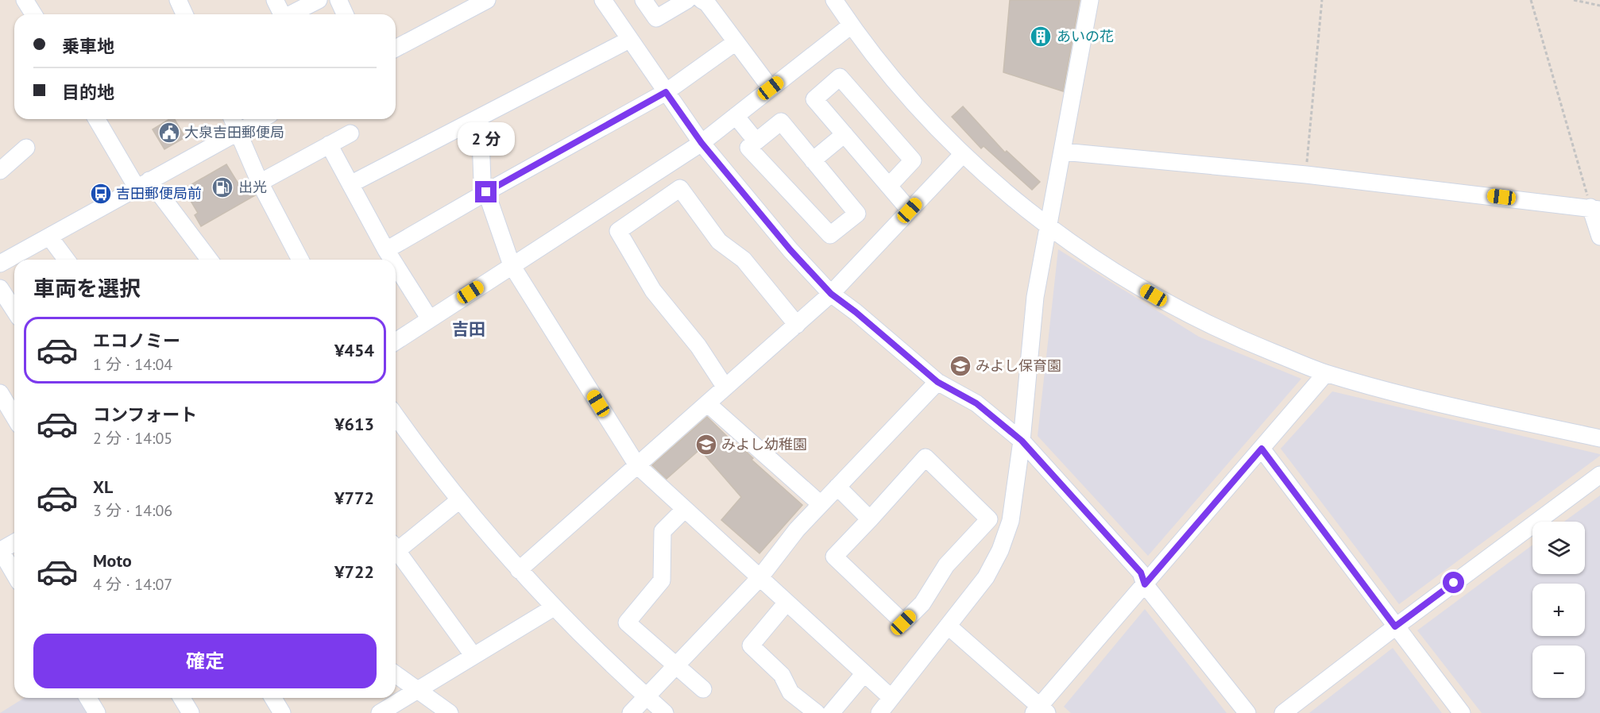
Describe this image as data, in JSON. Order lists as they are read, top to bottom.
{
  "districts": ["吉田"],
  "places": {
    "building": ["あいの花"],
    "public building": ["大泉吉田郵便局"],
    "fuel station": ["出光"],
    "bus stop": ["吉田郵便局前"],
    "school or university": ["みよし保育園", "みよし幼稚園"]
  },
  "page": {
    "banner": ["乗車地", "目的地"],
    "bubble": "2 分",
    "heading": "車両を選択",
    "list": [
      {
        "name": "エコノミー",
        "note": "1 分 · 14:04",
        "value": "¥454"
      },
      {
        "name": "コンフォート",
        "note": "2 分 · 14:05",
        "value": "¥613"
      },
      {
        "name": "XL",
        "note": "3 分 · 14:06",
        "value": "¥772"
      },
      {
        "name": "Moto",
        "note": "4 分 · 14:07",
        "value": "¥722"
      }
    ],
    "map_buttons": ["+", "−"],
    "buttons": "確定"
  }
}
